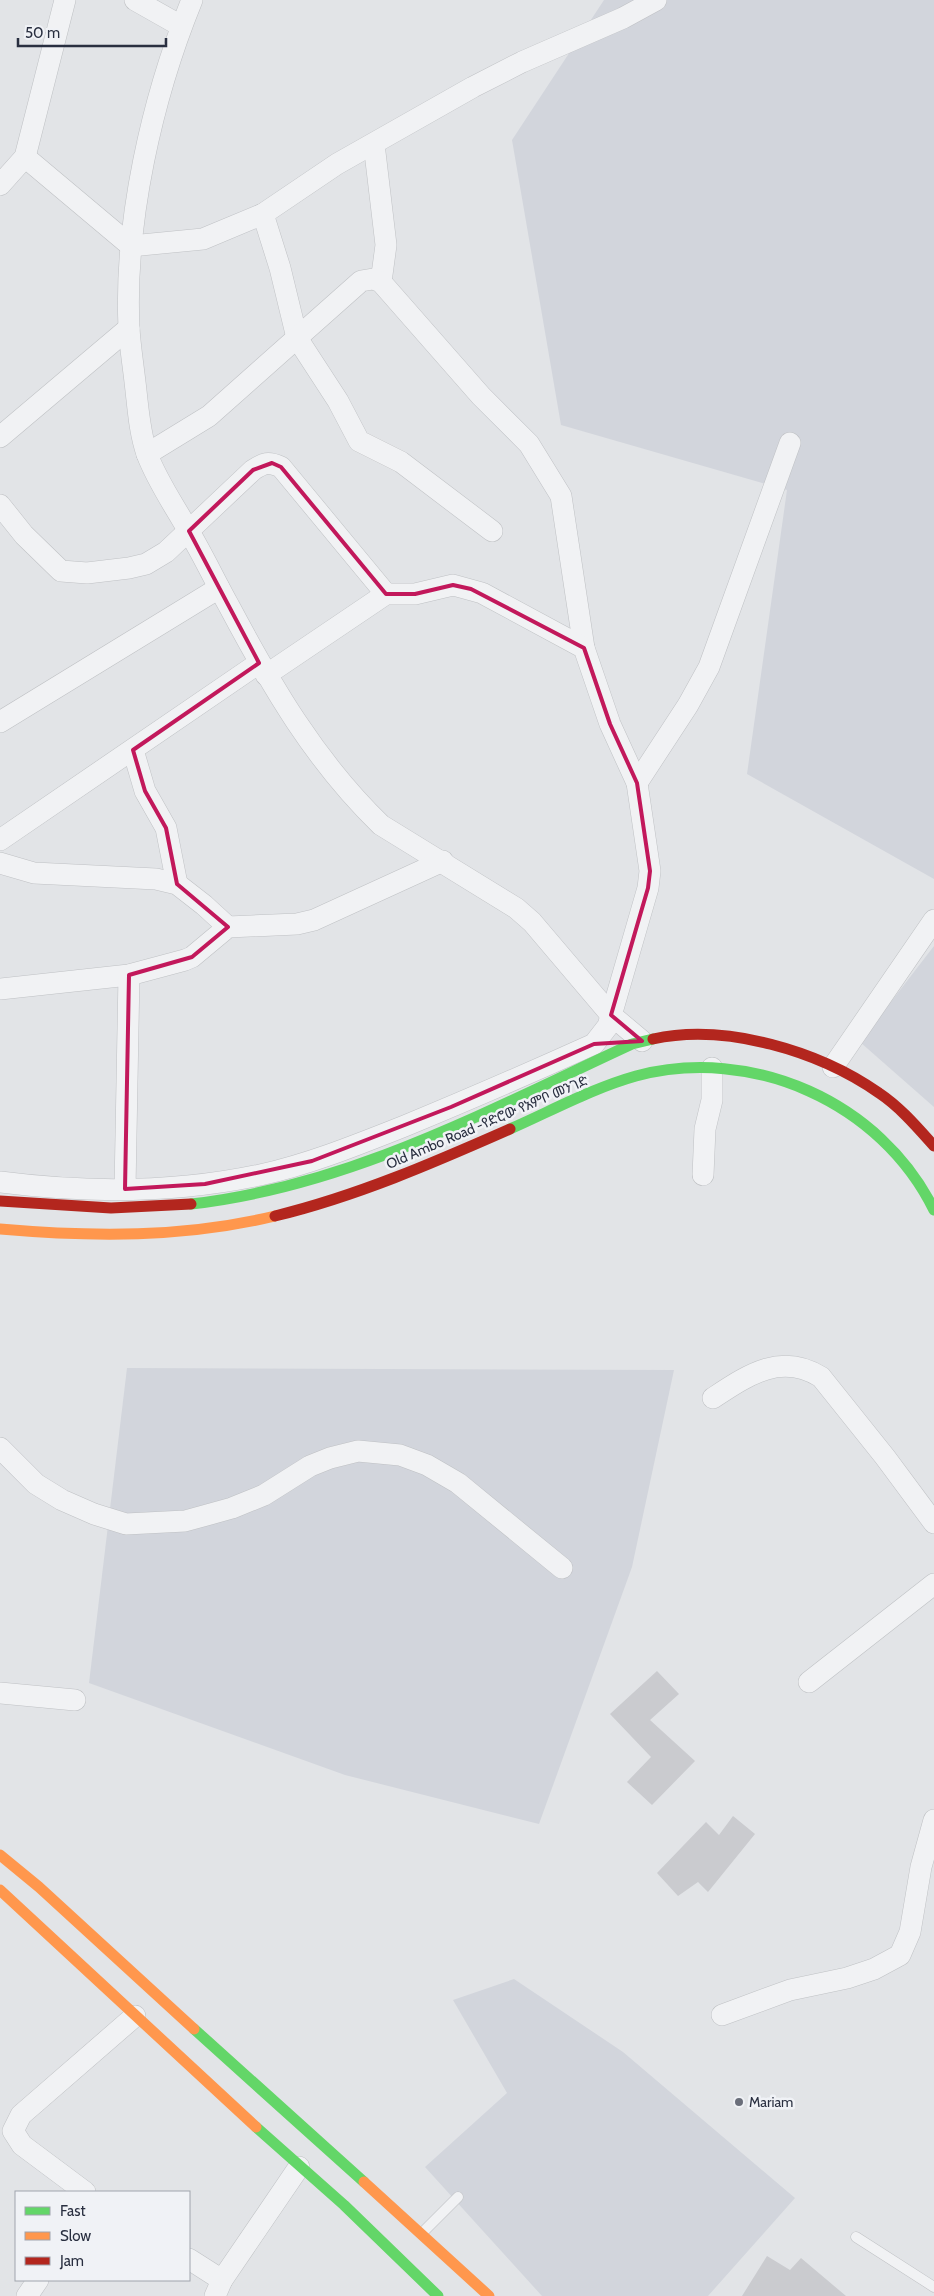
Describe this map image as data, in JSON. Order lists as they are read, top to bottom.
{
  "streets": {
    "main road": ["Old Ambo Road -የድሮው የአምቦ መንገድ"]
  },
  "places": ["Mariam"],
  "legend": ["Fast", "Slow", "Jam"],
  "scale_bar": "50 m"
}
